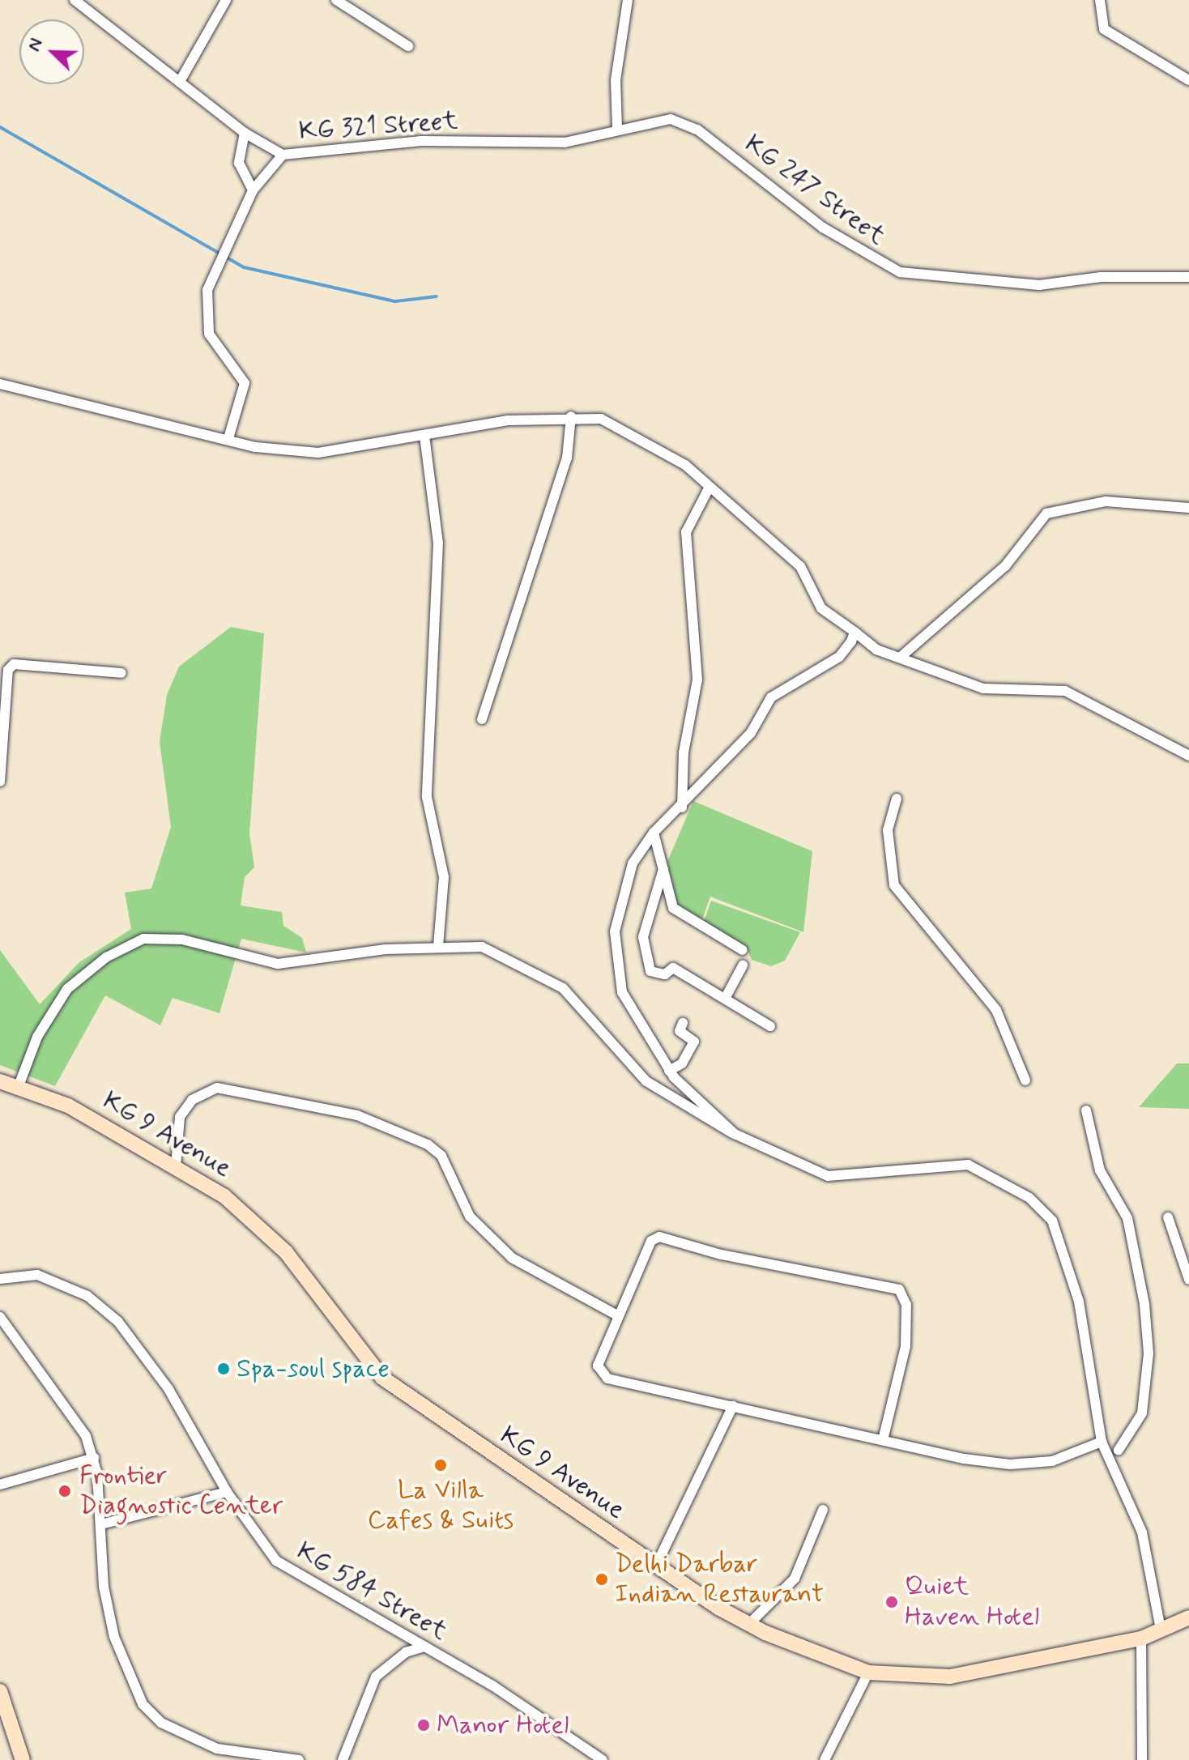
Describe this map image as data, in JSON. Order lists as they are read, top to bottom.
{
  "streets": {
    "main road": ["KG 9 Avenue"],
    "street": ["KG 321 Street", "KG 247 Street", "KG 584 Street"]
  },
  "crossings": [
    ["KG 321 Street", "KG 247 Street"]
  ],
  "places": [
    "Spa-soul space",
    "La Villa Cafes & Suits",
    "Frontier Diagnostic Center",
    "Delhi Darbar Indian Restaurant",
    "Quiet Haven Hotel",
    "Manor Hotel"
  ],
  "north": "top left"
}
